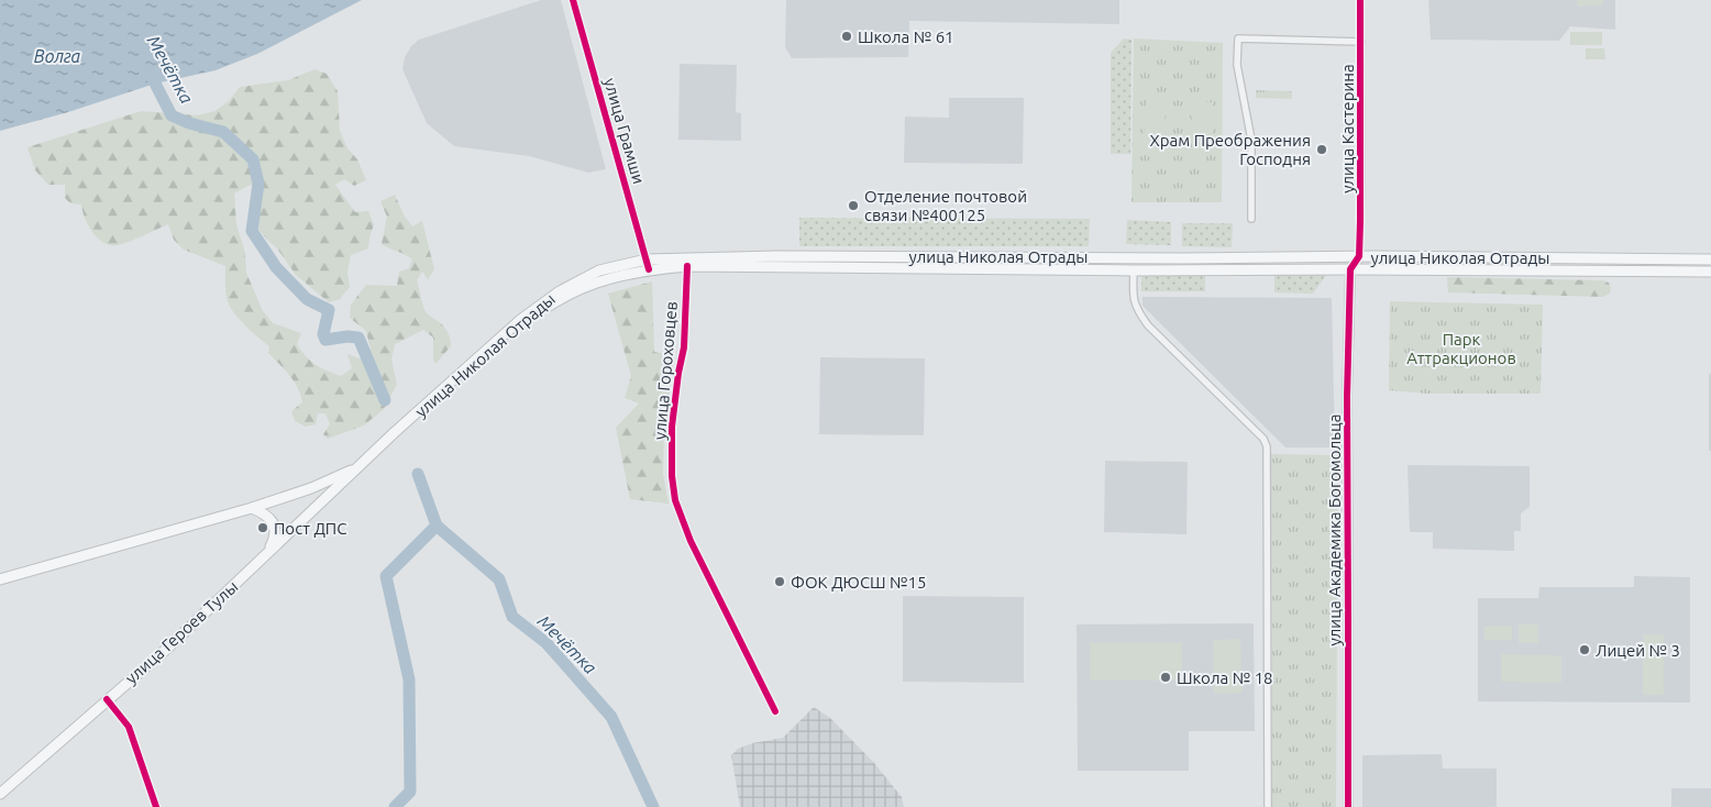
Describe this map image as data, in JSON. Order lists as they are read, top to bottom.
{
  "streets": {
    "main road": ["улица Николая Отрады", "улица Героев Тулы"],
    "street": [
      "улица Кастерина",
      "улица Грамши",
      "улица Гороховцев",
      "улица Академика Богомольца"
    ]
  },
  "crossings": [
    ["улица Кастерина", "улица Николая Отрады"],
    ["улица Грамши", "улица Николая Отрады"],
    ["улица Николая Отрады", "улица Гороховцев"],
    ["улица Николая Отрады", "улица Академика Богомольца"],
    ["улица Николая Отрады", "улица Героев Тулы"]
  ],
  "water": ["Волга", "Мечётка"],
  "parks": ["Парк Аттракционов"],
  "places": [
    "Школа № 61",
    "Храм Преображения Господня",
    "Отделение почтовой связи №400125",
    "Пост ДПС",
    "ФОК ДЮСШ №15",
    "Лицей № 3",
    "Школа № 18"
  ]
}
